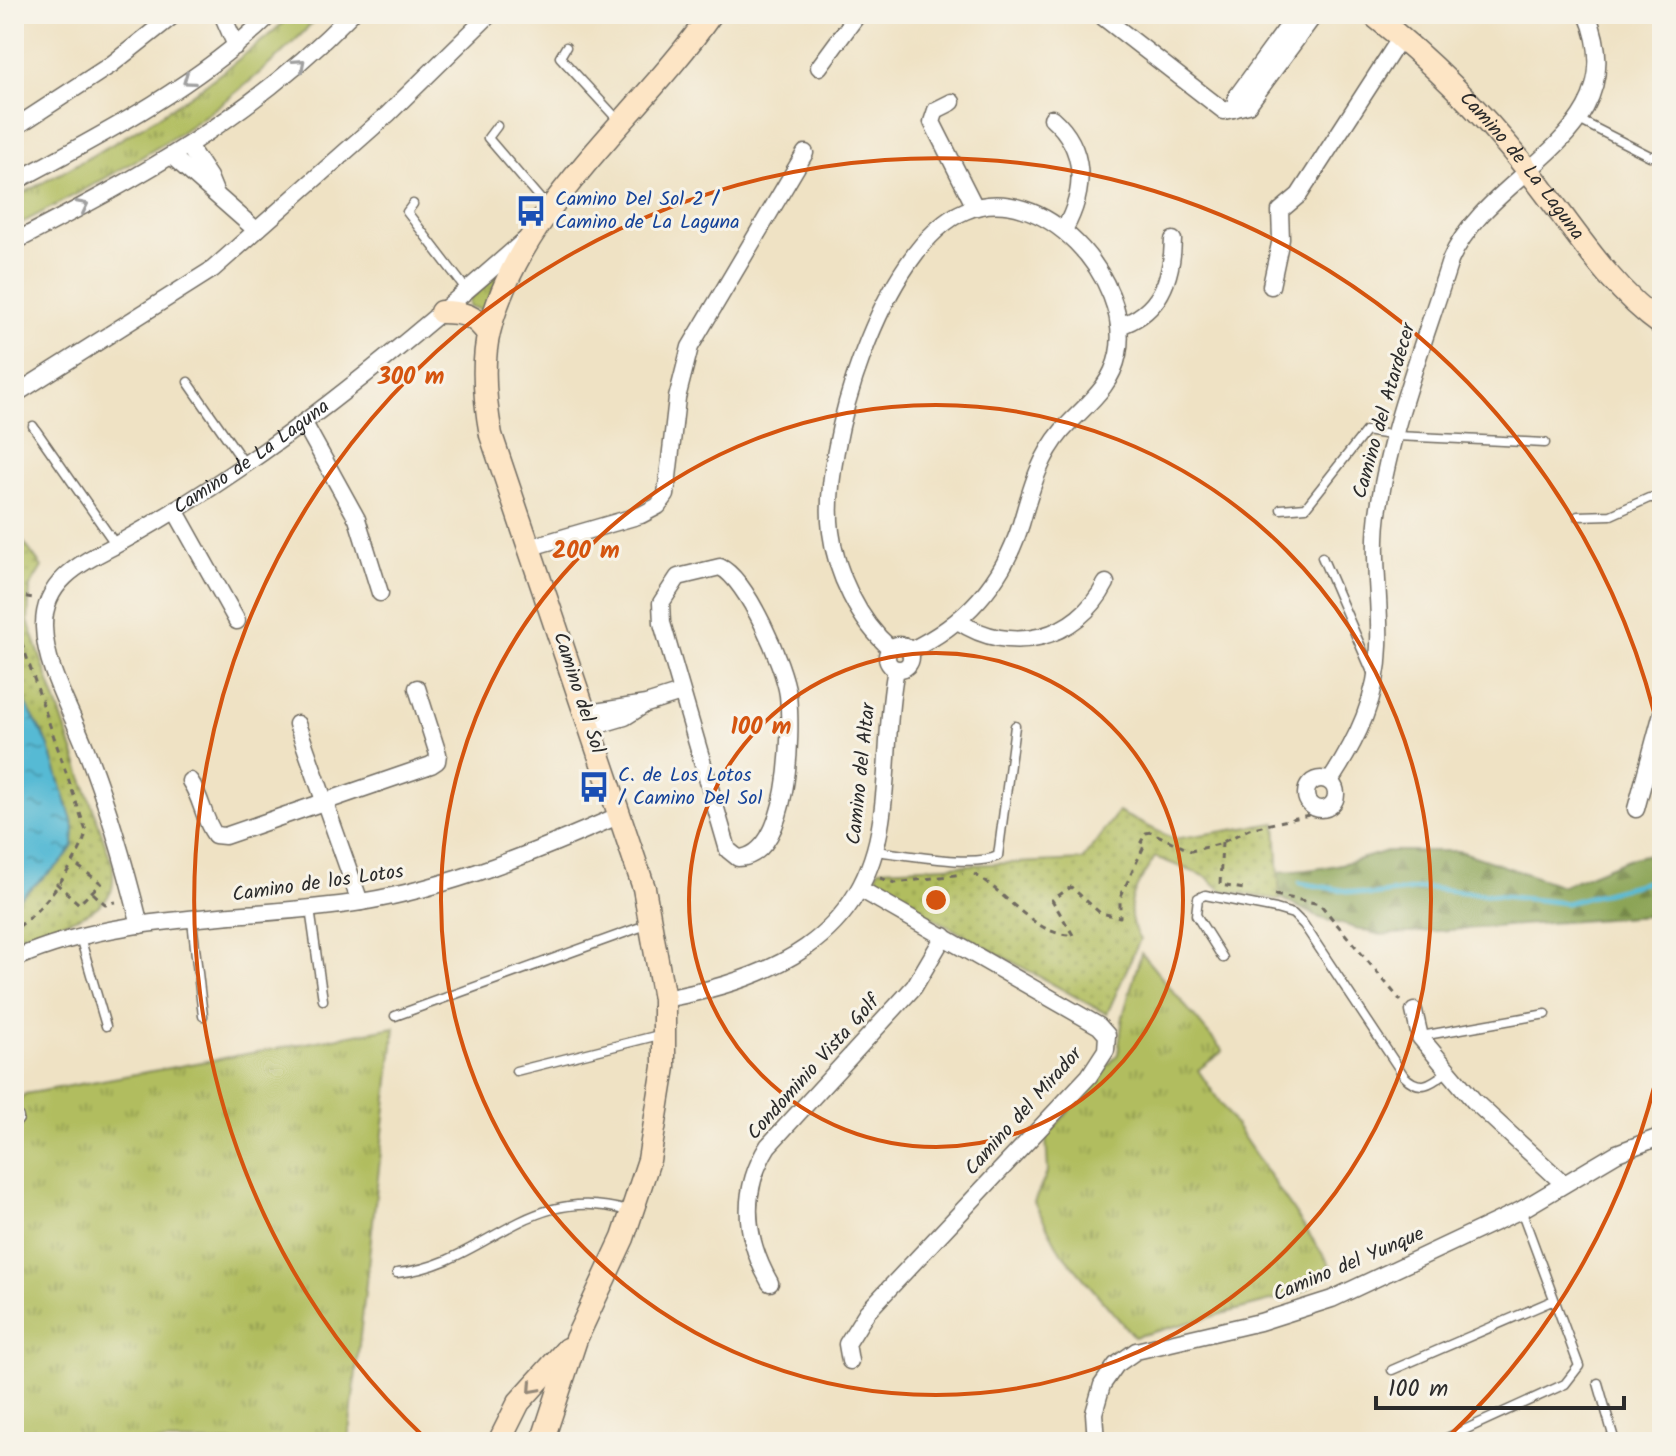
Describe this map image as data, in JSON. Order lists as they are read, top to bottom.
{
  "streets": {
    "street": [
      "Camino de La Laguna",
      "Camino del Atardecer",
      "Camino del Sol",
      "Camino del Altar",
      "Camino de los Lotos",
      "Condominio Vista Golf",
      "Camino del Mirador",
      "Camino del Yunque"
    ]
  },
  "crossings": [
    ["Camino de La Laguna", "Camino del Atardecer"],
    ["Camino de La Laguna", "Camino del Sol"],
    ["Camino de La Laguna", "Camino de los Lotos"],
    ["Camino del Sol", "Camino del Altar"],
    ["Camino del Sol", "Camino de los Lotos"],
    ["Camino del Altar", "Camino del Mirador"],
    ["Condominio Vista Golf", "Camino del Mirador"]
  ],
  "places": {
    "bus stop": ["Camino Del Sol 2 / Camino de La Laguna", "C. de Los Lotos / Camino Del Sol"]
  },
  "scale_bar": "100 m",
  "rings": ["300 m", "200 m", "100 m"]
}
